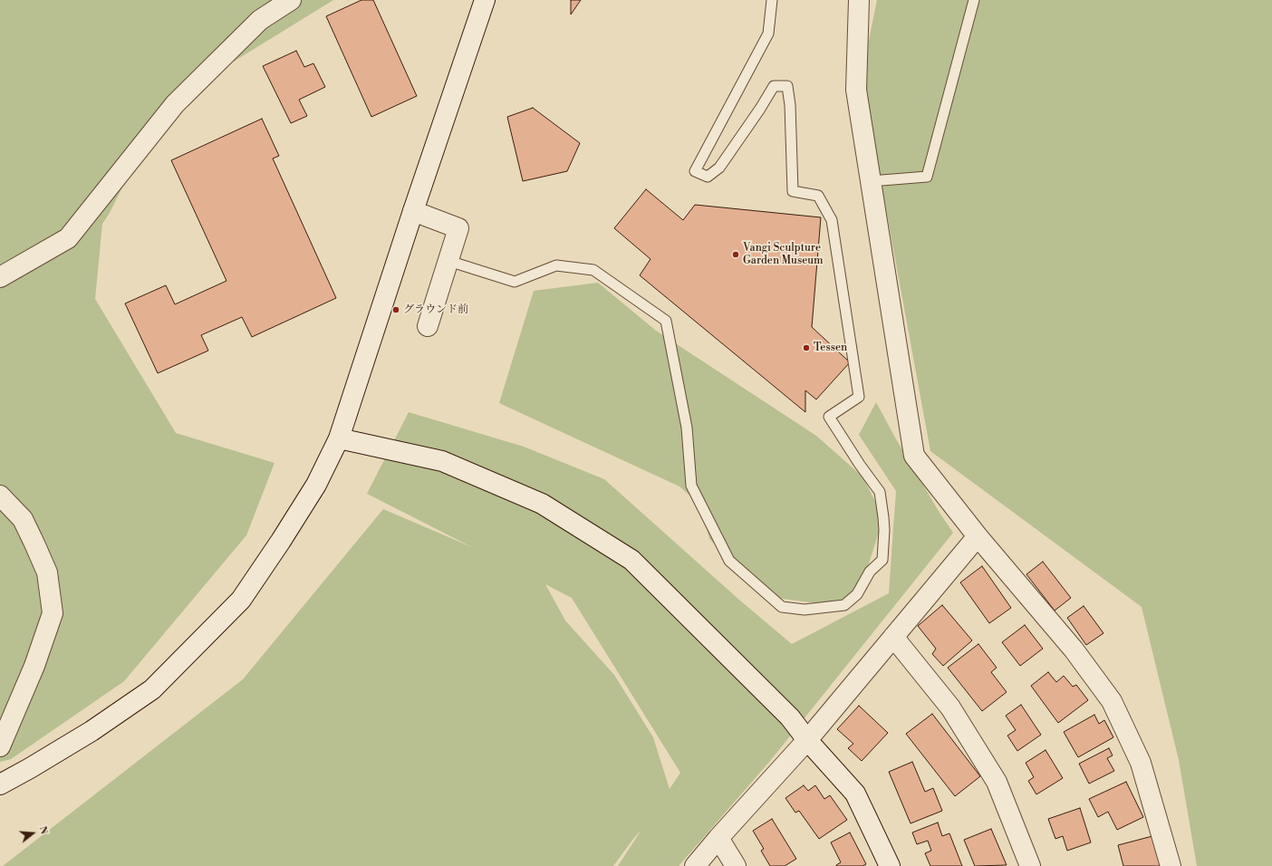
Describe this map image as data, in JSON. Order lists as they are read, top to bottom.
{
  "places": ["Vangi Sculpture Garden Museum", "グラウンド前", "Tessen"],
  "north": "right"
}
